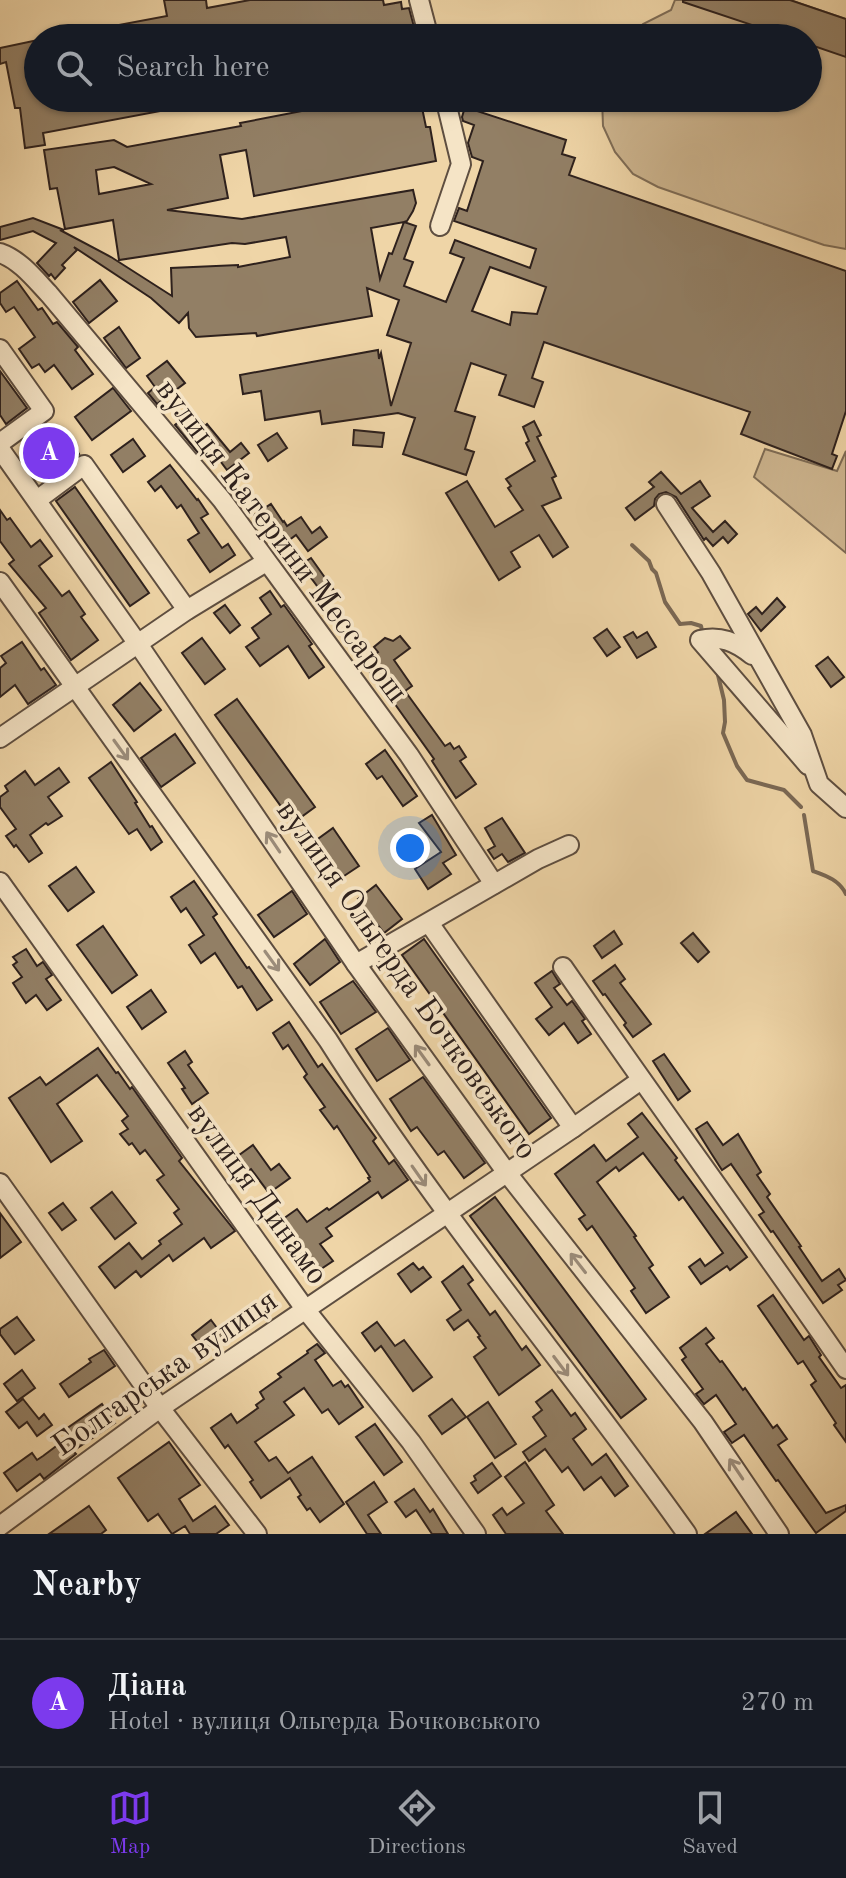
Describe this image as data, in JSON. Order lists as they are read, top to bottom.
{
  "streets": {
    "street": [
      "вулиця Катерини Мессарош",
      "вулиця Ольгерда Бочковського",
      "вулиця Динамо",
      "Болгарська вулиця"
    ]
  },
  "crossings": [
    ["вулиця Ольгерда Бочковського", "Болгарська вулиця"],
    ["вулиця Динамо", "Болгарська вулиця"]
  ],
  "page": {
    "search": "Search here",
    "pins": "A",
    "heading": "Nearby",
    "list": [
      {
        "mark": "A",
        "name": "Діана",
        "note": "Hotel · вулиця Ольгерда Бочковського",
        "value": "270 m"
      }
    ],
    "nav": ["Map", "Directions", "Saved"]
  }
}
